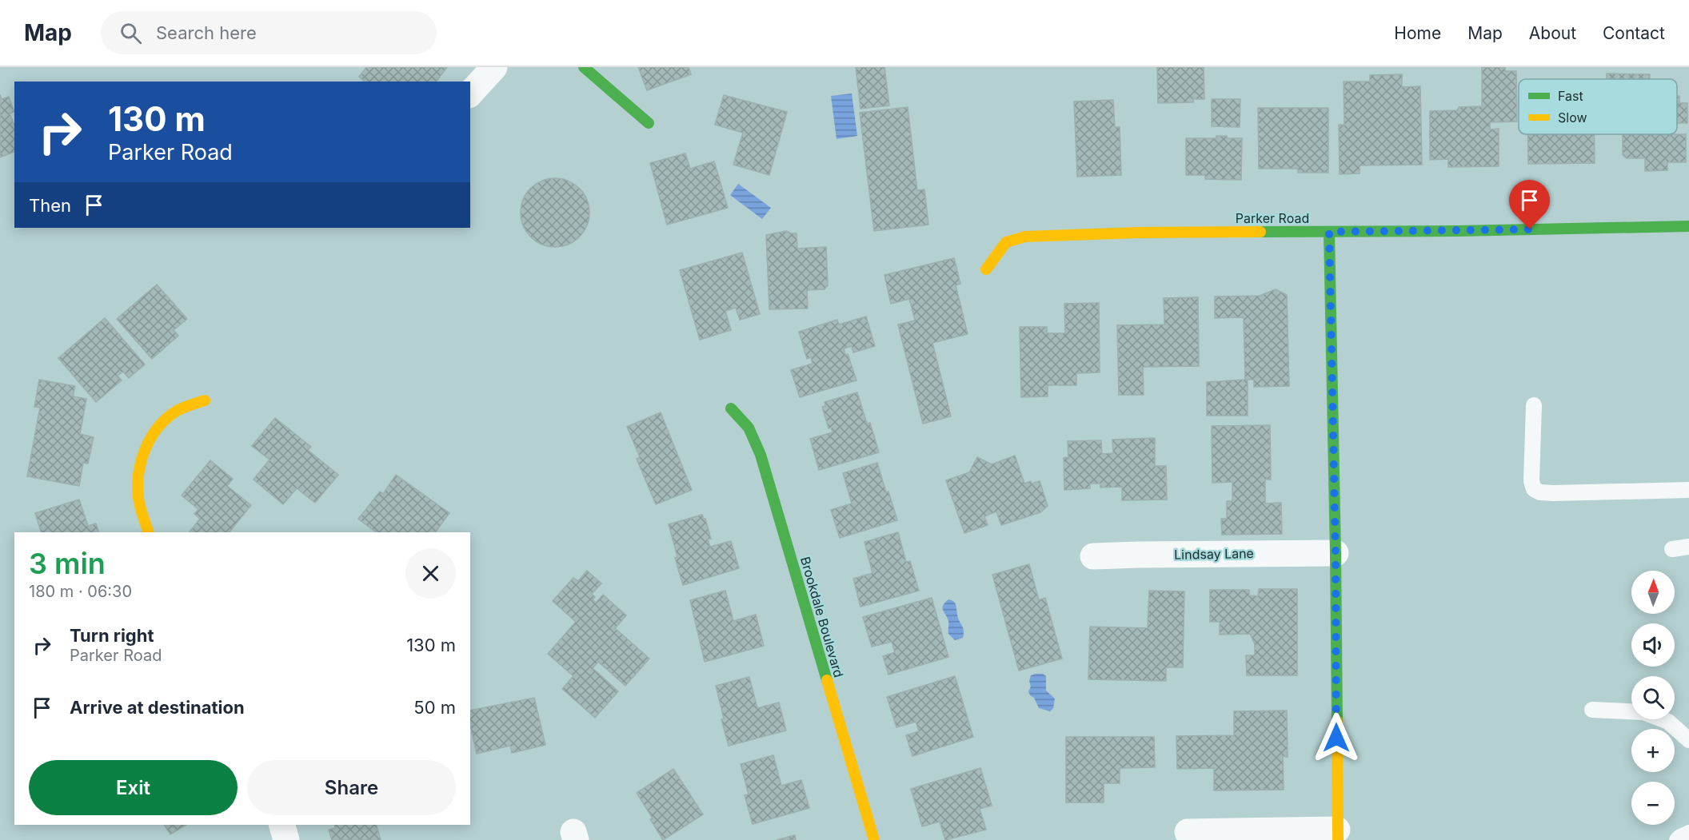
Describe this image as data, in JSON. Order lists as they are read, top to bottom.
{
  "streets": {
    "street": ["Parker Road", "Lindsay Lane", "Brookdale Boulevard"]
  },
  "legend": ["Fast", "Slow"],
  "north": "top",
  "page": {
    "header": "Map",
    "search": "Search here",
    "nav": [
      "Home",
      "Map",
      "About",
      "Contact"
    ],
    "turn": ["130 m", "Parker Road"],
    "then": "Then",
    "heading": ["3 min", "180 m · 06:30"],
    "map_buttons": ["+", "−"],
    "list": [
      {
        "name": "Turn right",
        "note": "Parker Road",
        "value": "130 m"
      },
      {
        "name": "Arrive at destination",
        "value": "50 m"
      }
    ],
    "buttons": ["Exit", "Share"]
  }
}
